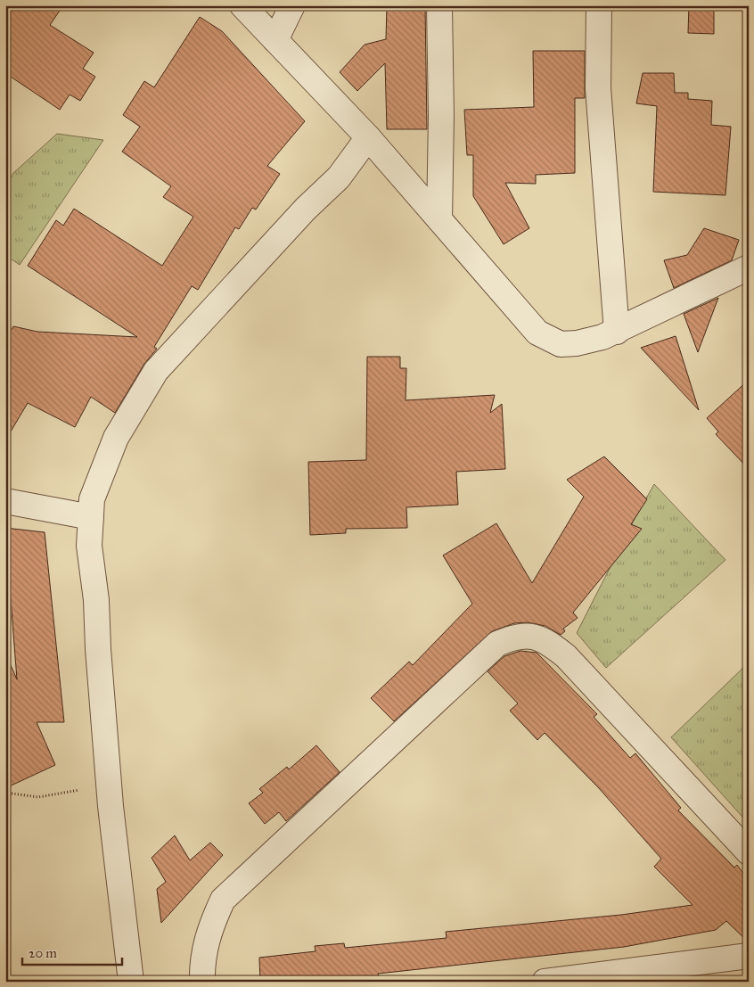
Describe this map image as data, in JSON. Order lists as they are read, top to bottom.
{
  "scale_bar": "20 m"
}
